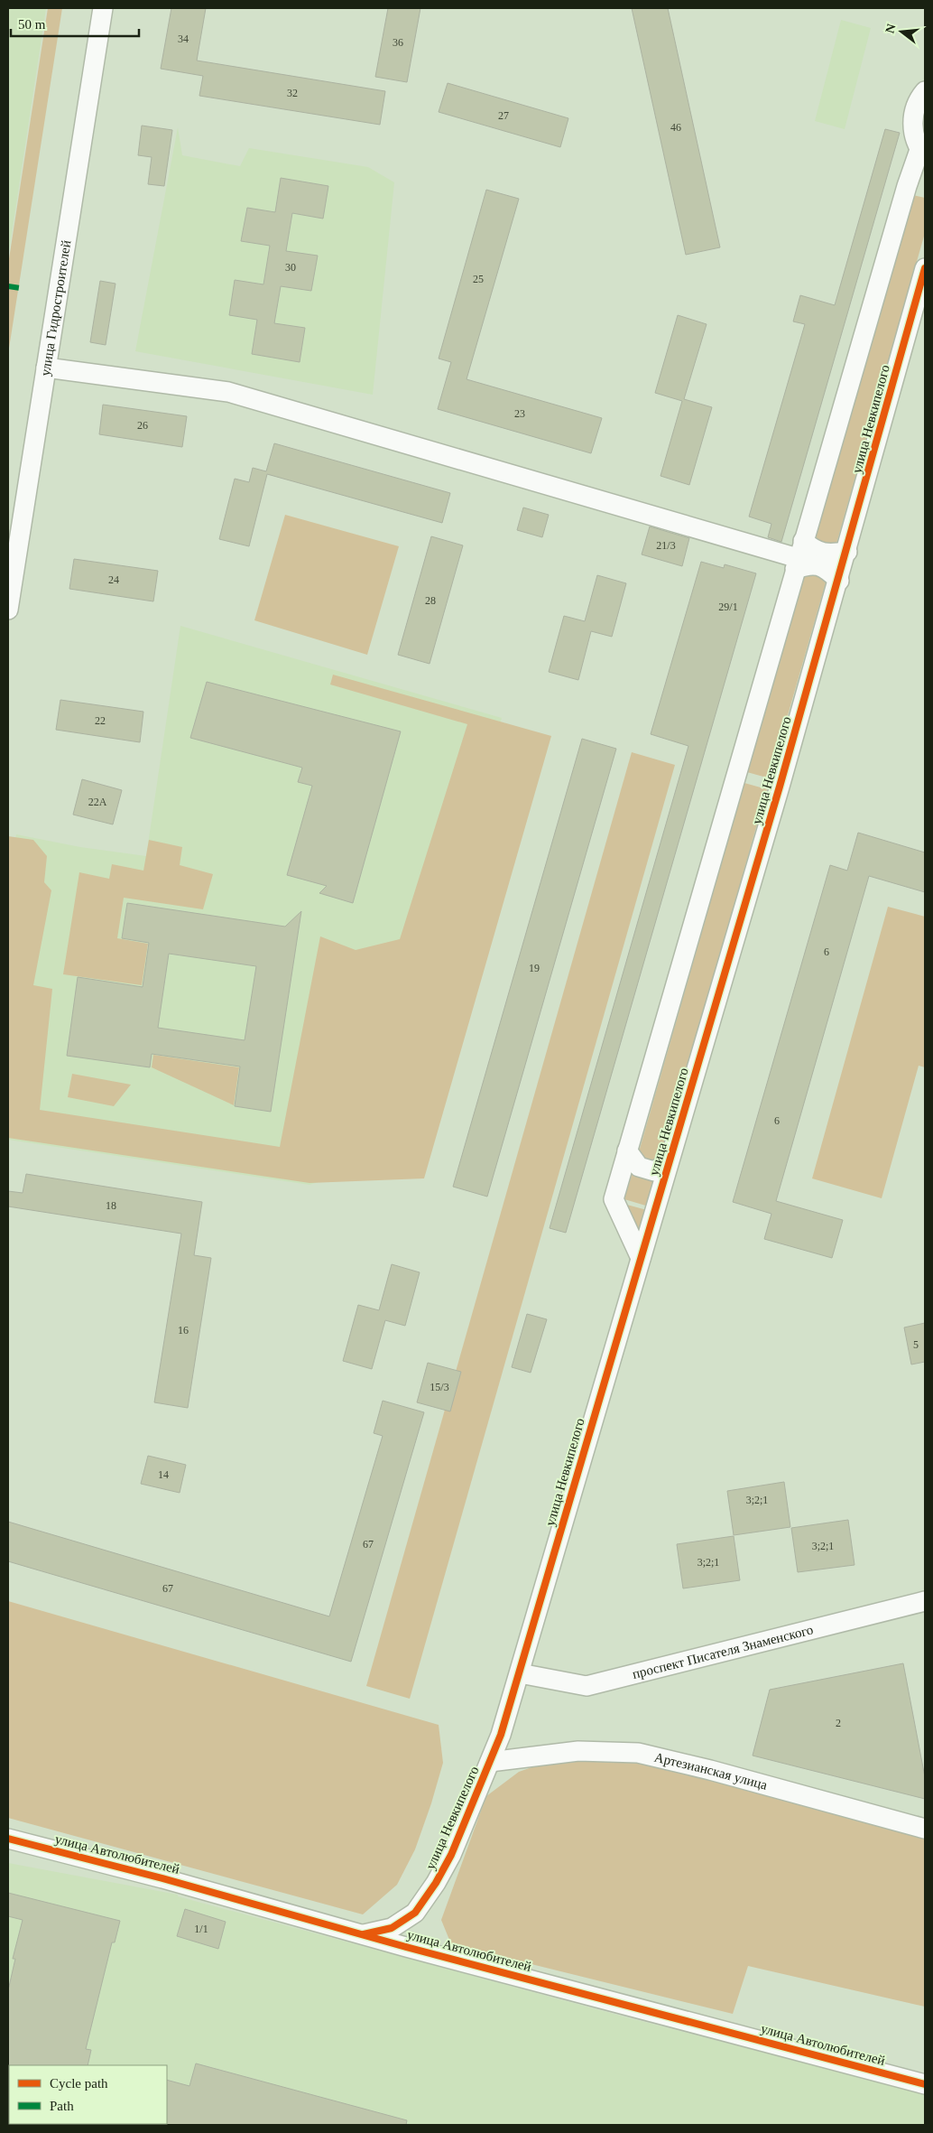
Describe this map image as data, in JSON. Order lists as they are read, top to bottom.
{
  "streets": {
    "street": [
      "улица Гидростроителей",
      "улица Невкипелого",
      "проспект Писателя Знаменского",
      "Артезианская улица",
      "улица Автолюбителей"
    ]
  },
  "crossings": [
    ["улица Невкипелого", "проспект Писателя Знаменского"],
    ["улица Невкипелого", "Артезианская улица"],
    ["улица Невкипелого", "улица Автолюбителей"]
  ],
  "house_numbers": [
    "34",
    "36",
    "32",
    "27",
    "46",
    "30",
    "25",
    "23",
    "26",
    "21/3",
    "24",
    "28",
    "29/1",
    "22",
    "22А",
    "6",
    "19",
    "6",
    "18",
    "16",
    "5",
    "15/3",
    "14",
    "3;2;1",
    "67",
    "3;2;1",
    "3;2;1",
    "67",
    "2",
    "1/1"
  ],
  "legend": ["Cycle path", "Path"],
  "scale_bar": "50 m",
  "north": "left"
}
